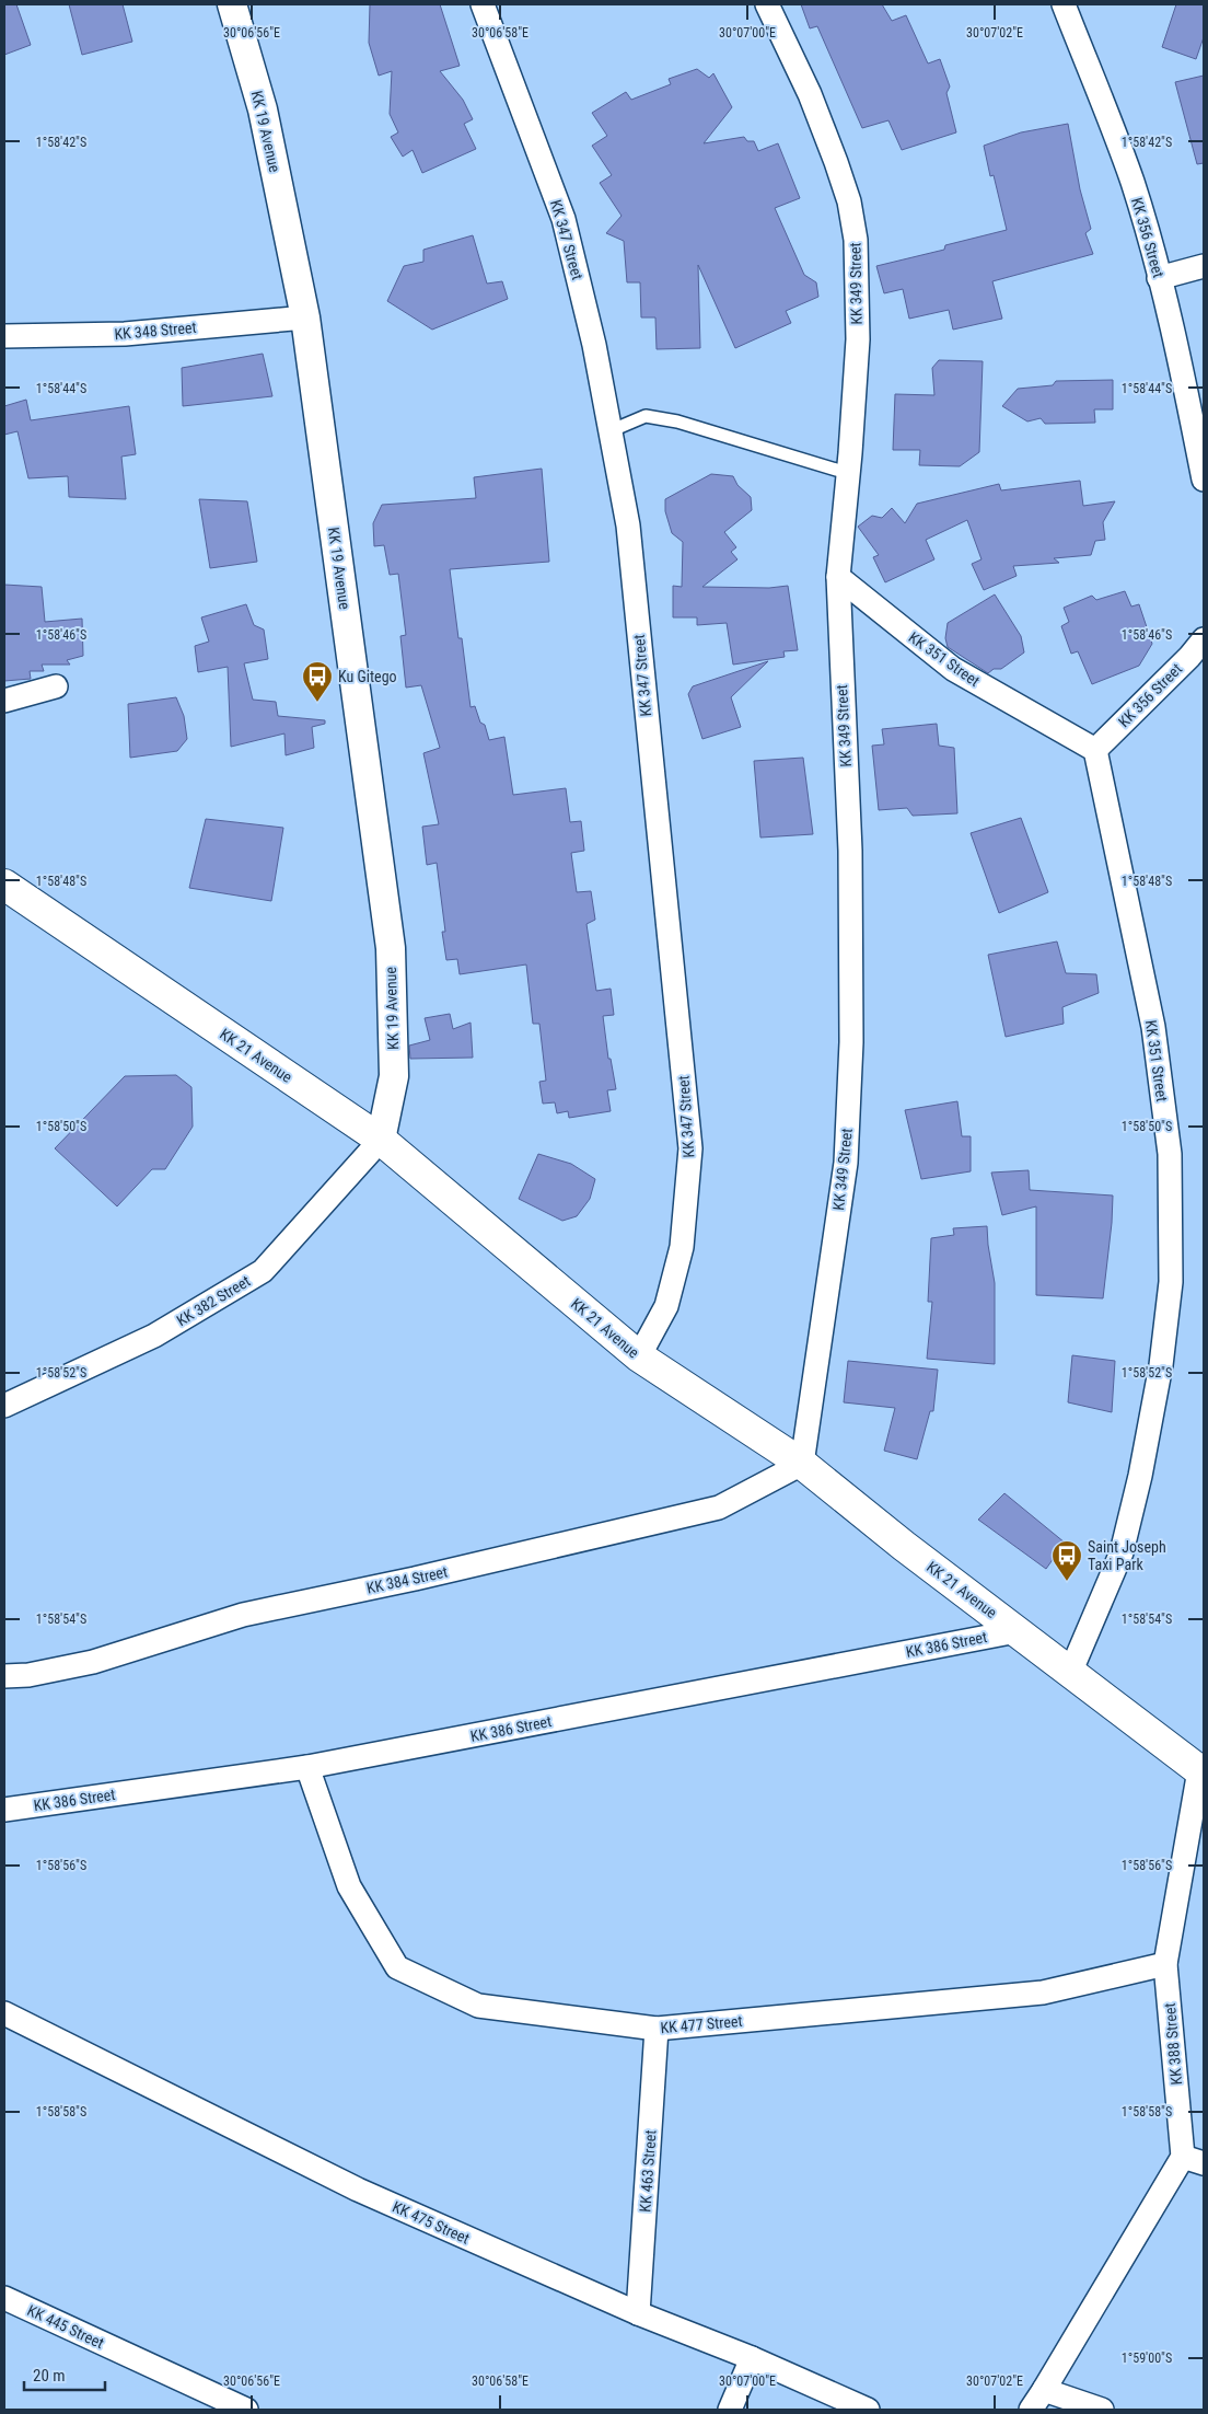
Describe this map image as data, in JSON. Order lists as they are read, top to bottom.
{
  "streets": {
    "main road": ["KK 21 Avenue"],
    "street": [
      "KK 19 Avenue",
      "KK 356 Street",
      "KK 347 Street",
      "KK 349 Street",
      "KK 348 Street",
      "KK 351 Street",
      "KK 382 Street",
      "KK 384 Street",
      "KK 386 Street",
      "KK 477 Street",
      "KK 388 Street",
      "KK 463 Street",
      "KK 475 Street",
      "KK 445 Street"
    ]
  },
  "crossings": [
    ["KK 19 Avenue", "KK 348 Street"],
    ["KK 19 Avenue", "KK 21 Avenue"],
    ["KK 19 Avenue", "KK 382 Street"],
    ["KK 356 Street", "KK 351 Street"],
    ["KK 347 Street", "KK 21 Avenue"],
    ["KK 349 Street", "KK 351 Street"],
    ["KK 349 Street", "KK 21 Avenue"],
    ["KK 349 Street", "KK 384 Street"],
    ["KK 351 Street", "KK 21 Avenue"],
    ["KK 21 Avenue", "KK 382 Street"],
    ["KK 21 Avenue", "KK 384 Street"],
    ["KK 21 Avenue", "KK 386 Street"],
    ["KK 21 Avenue", "KK 388 Street"],
    ["KK 386 Street", "KK 477 Street"],
    ["KK 477 Street", "KK 388 Street"],
    ["KK 477 Street", "KK 463 Street"],
    ["KK 463 Street", "KK 475 Street"]
  ],
  "places": {
    "bus stop": ["Ku Gitego", "Saint Joseph Taxi Park"]
  },
  "scale_bar": "20 m",
  "coordinates": [
    "30°06'56\"E",
    "30°06'58\"E",
    "30°07'00\"E",
    "30°07'02\"E",
    "1°58'42\"S",
    "1°58'44\"S",
    "1°58'46\"S",
    "1°58'48\"S",
    "1°58'50\"S",
    "1°58'52\"S",
    "1°58'54\"S",
    "1°58'56\"S",
    "1°58'58\"S",
    "1°59'00\"S"
  ]
}
